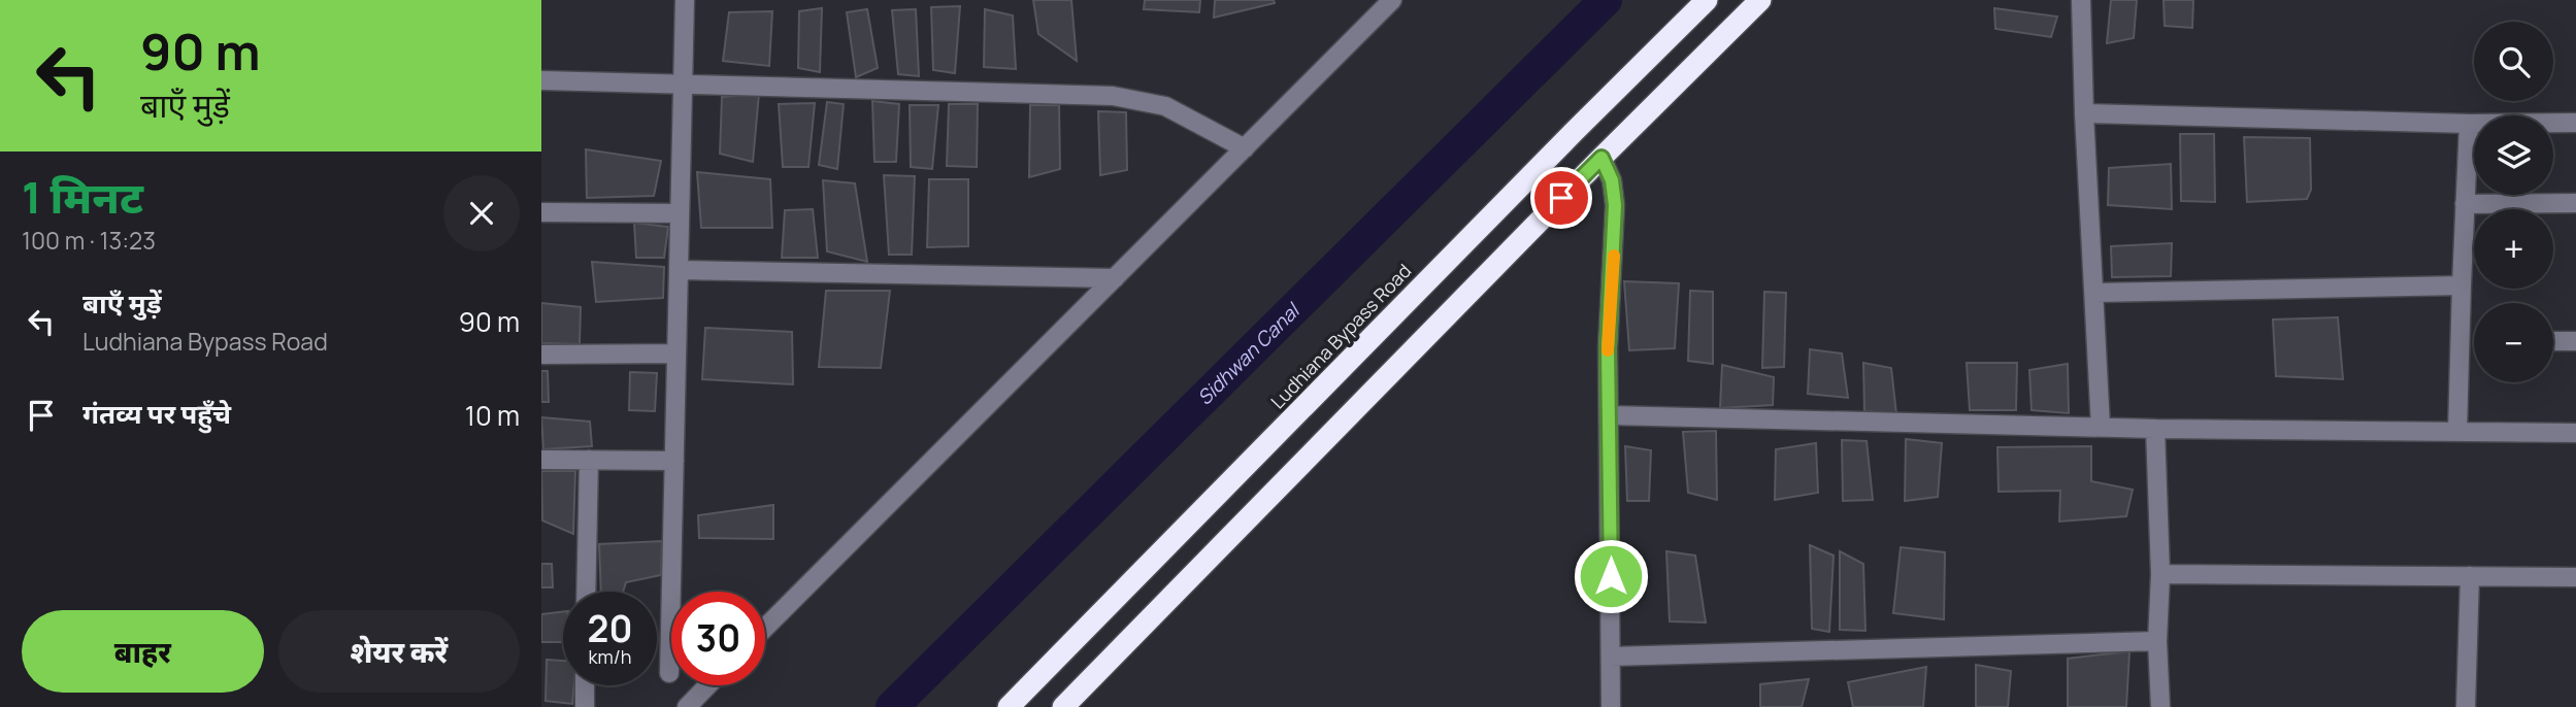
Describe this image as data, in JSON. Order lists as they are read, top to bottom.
{
  "streets": {
    "highway": ["Ludhiana Bypass Road"]
  },
  "water": ["Sidhwan Canal"],
  "page": {
    "turn": ["90 m", "बाएँ मुड़ें"],
    "map_buttons": ["+", "−"],
    "heading": ["1 मिनट", "100 m · 13:23"],
    "list": [
      {
        "name": "बाएँ मुड़ें",
        "note": "Ludhiana Bypass Road",
        "value": "90 m"
      },
      {
        "name": "गंतव्य पर पहुँचे",
        "value": "10 m"
      }
    ],
    "speed": "20 km/h",
    "limit": "30",
    "buttons": ["बाहर", "शेयर करें"]
  }
}
